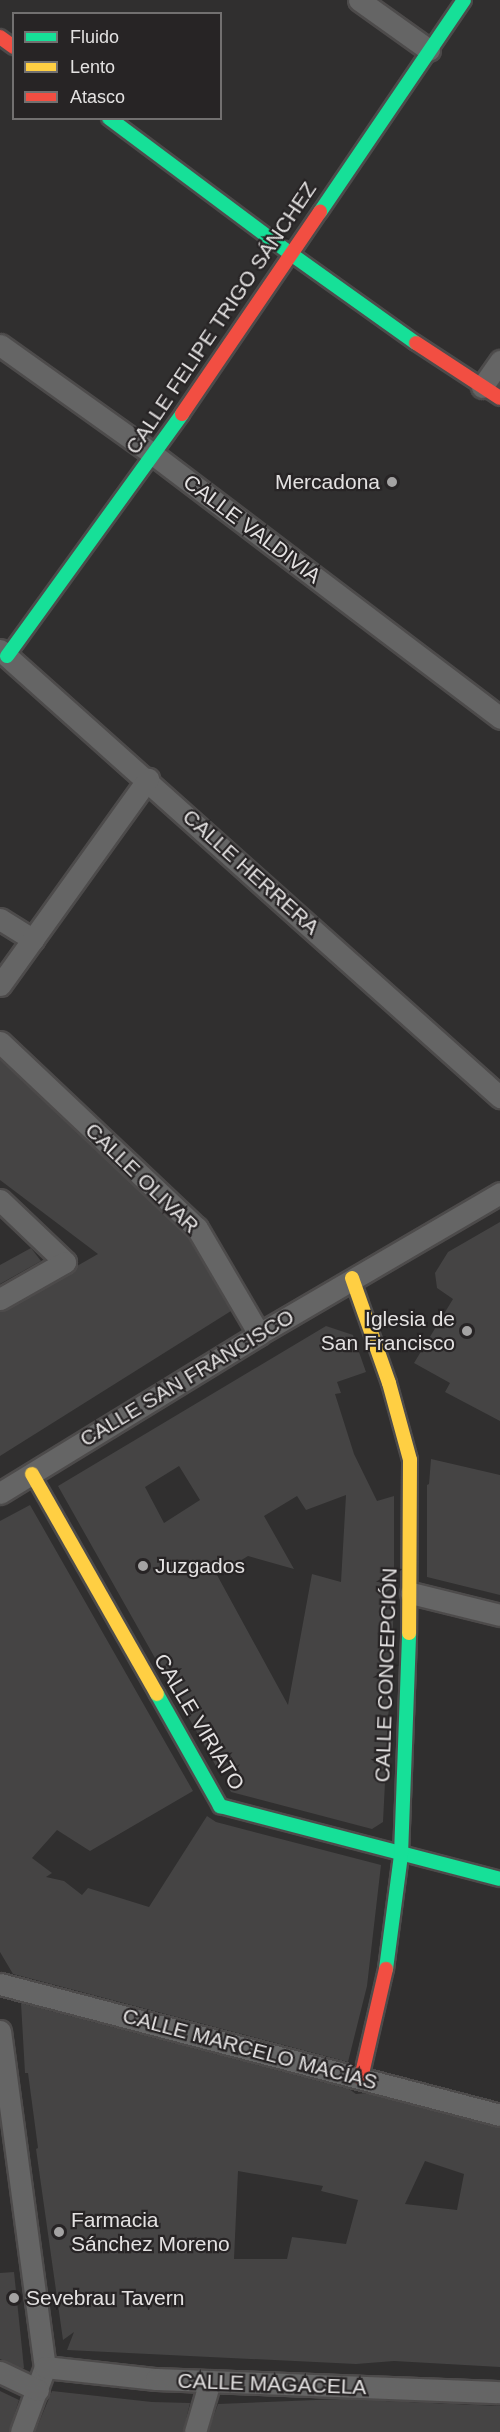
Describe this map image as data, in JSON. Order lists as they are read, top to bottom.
{
  "streets": {
    "street": [
      "CALLE FELIPE TRIGO SÁNCHEZ",
      "CALLE VALDIVIA",
      "CALLE HERRERA",
      "CALLE OLIVAR",
      "CALLE SAN FRANCISCO",
      "CALLE CONCEPCIÓN",
      "CALLE VIRIATO",
      "CALLE MARCELO MACÍAS",
      "CALLE MAGACELA"
    ]
  },
  "crossings": [
    ["CALLE FELIPE TRIGO SÁNCHEZ", "CALLE VALDIVIA"],
    ["CALLE FELIPE TRIGO SÁNCHEZ", "CALLE HERRERA"],
    ["CALLE OLIVAR", "CALLE SAN FRANCISCO"],
    ["CALLE SAN FRANCISCO", "CALLE CONCEPCIÓN"],
    ["CALLE SAN FRANCISCO", "CALLE VIRIATO"],
    ["CALLE CONCEPCIÓN", "CALLE VIRIATO"],
    ["CALLE CONCEPCIÓN", "CALLE MARCELO MACÍAS"]
  ],
  "places": [
    "Mercadona",
    "Iglesia de San Francisco",
    "Juzgados",
    "Farmacia Sánchez Moreno",
    "Sevebrau Tavern"
  ],
  "legend": ["Fluido", "Lento", "Atasco"]
}
